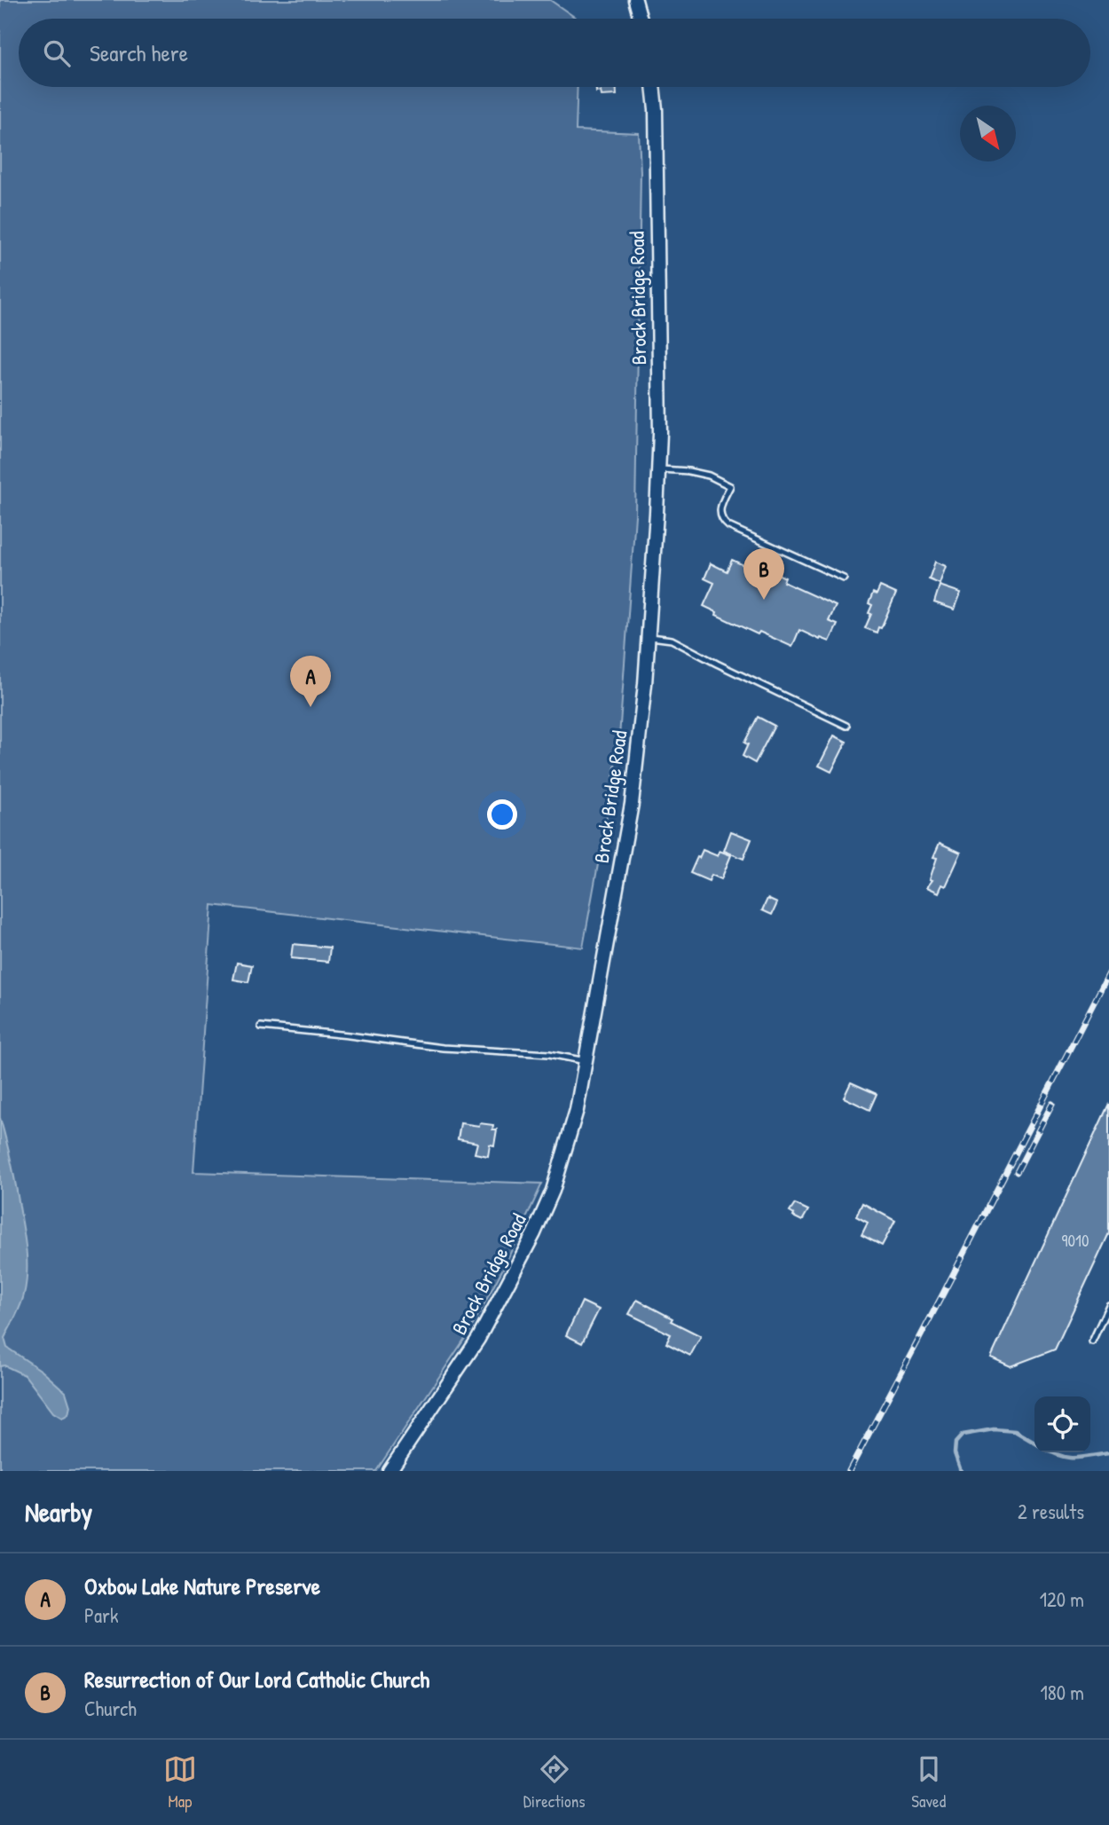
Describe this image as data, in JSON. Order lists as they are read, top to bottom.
{
  "streets": {
    "street": ["Brock Bridge Road"]
  },
  "house_numbers": ["9010"],
  "north": "bottom right",
  "page": {
    "search": "Search here",
    "pins": ["B", "A"],
    "heading": ["Nearby", "2 results"],
    "list": [
      {
        "mark": "A",
        "name": "Oxbow Lake Nature Preserve",
        "note": "Park",
        "value": "120 m"
      },
      {
        "mark": "B",
        "name": "Resurrection of Our Lord Catholic Church",
        "note": "Church",
        "value": "180 m"
      }
    ],
    "nav": ["Map", "Directions", "Saved"]
  }
}
